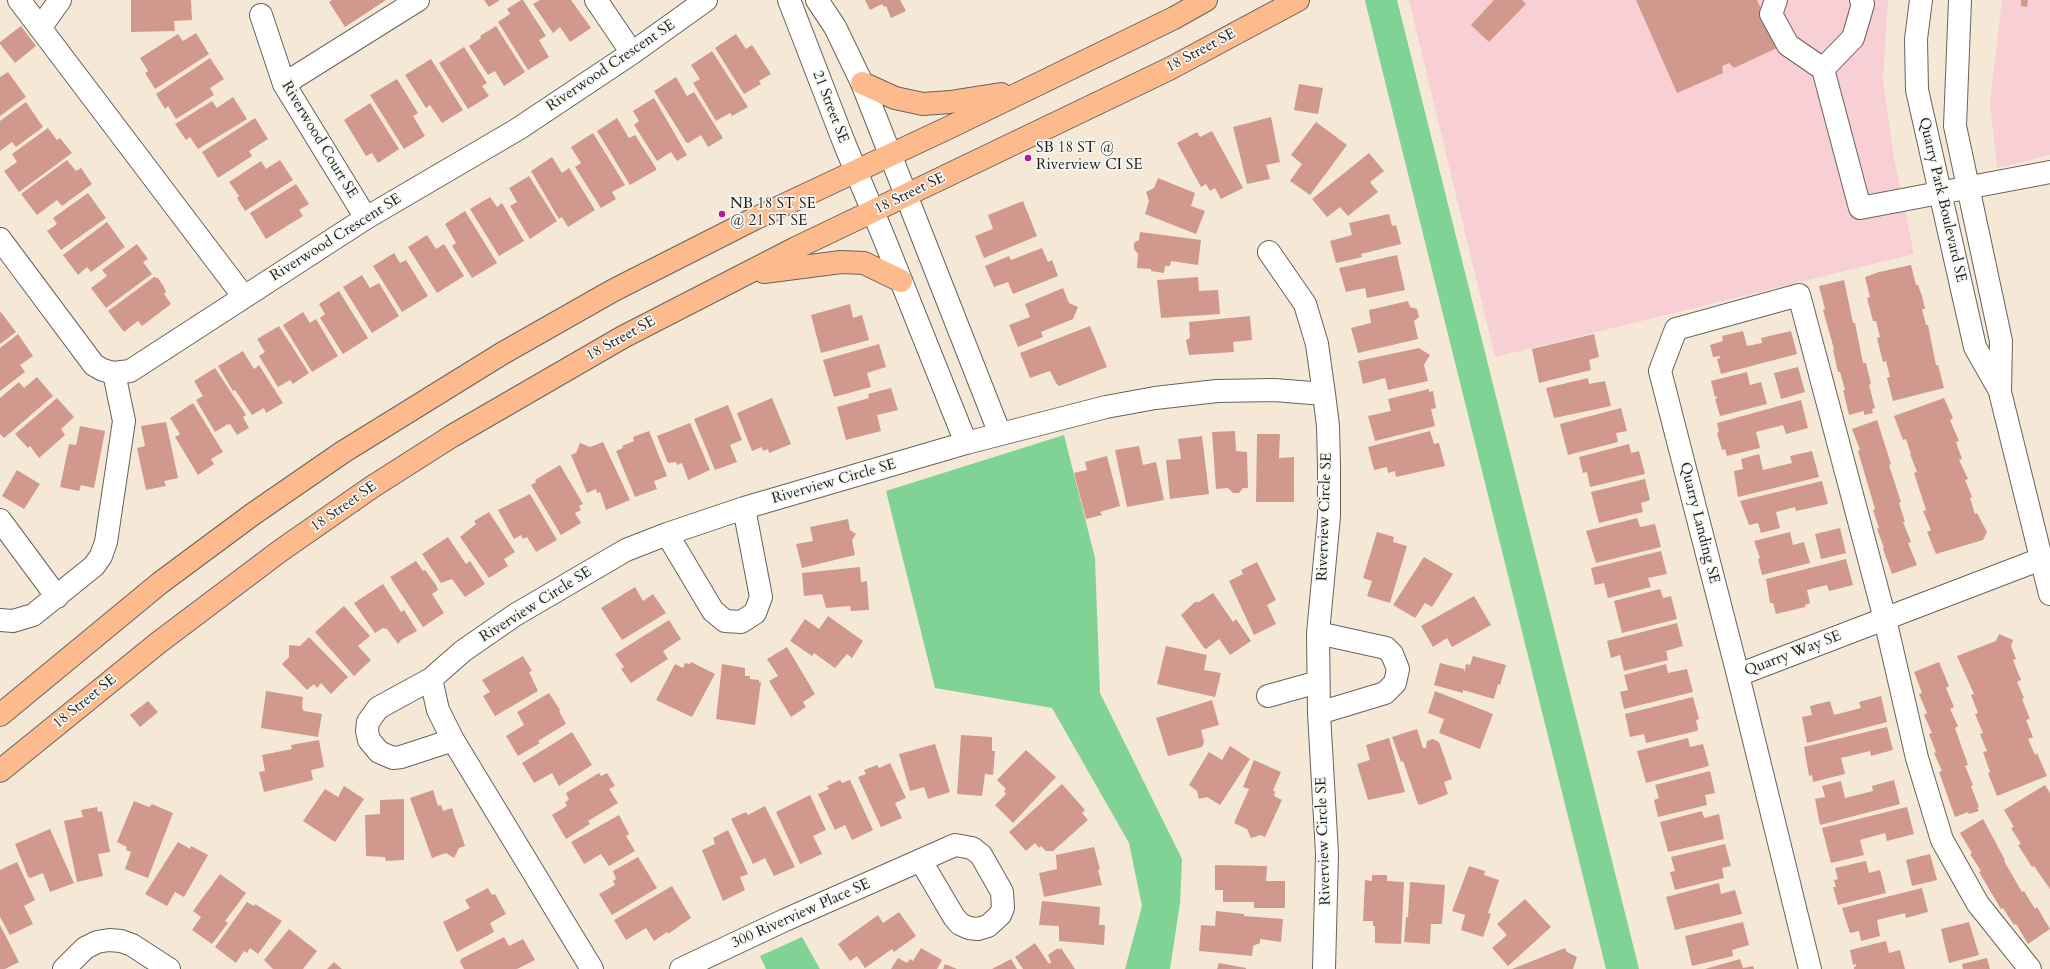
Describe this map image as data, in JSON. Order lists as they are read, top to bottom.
{
  "streets": {
    "main road": ["18 Street SE"],
    "street": [
      "Riverwood Crescent SE",
      "21 Street SE",
      "Riverwood Court SE",
      "Quarry Park Boulevard SE",
      "Riverview Circle SE",
      "Quarry Landing SE",
      "Quarry Way SE",
      "300 Riverview Place SE"
    ]
  },
  "crossings": [
    ["18 Street SE", "21 Street SE"],
    ["Riverwood Crescent SE", "Riverwood Court SE"],
    ["Quarry Park Boulevard SE", "Quarry Way SE"],
    ["Quarry Landing SE", "Quarry Way SE"]
  ],
  "places": ["SB 18 ST @ Riverview CI SE", "NB 18 ST SE @ 21 ST SE"]
}
